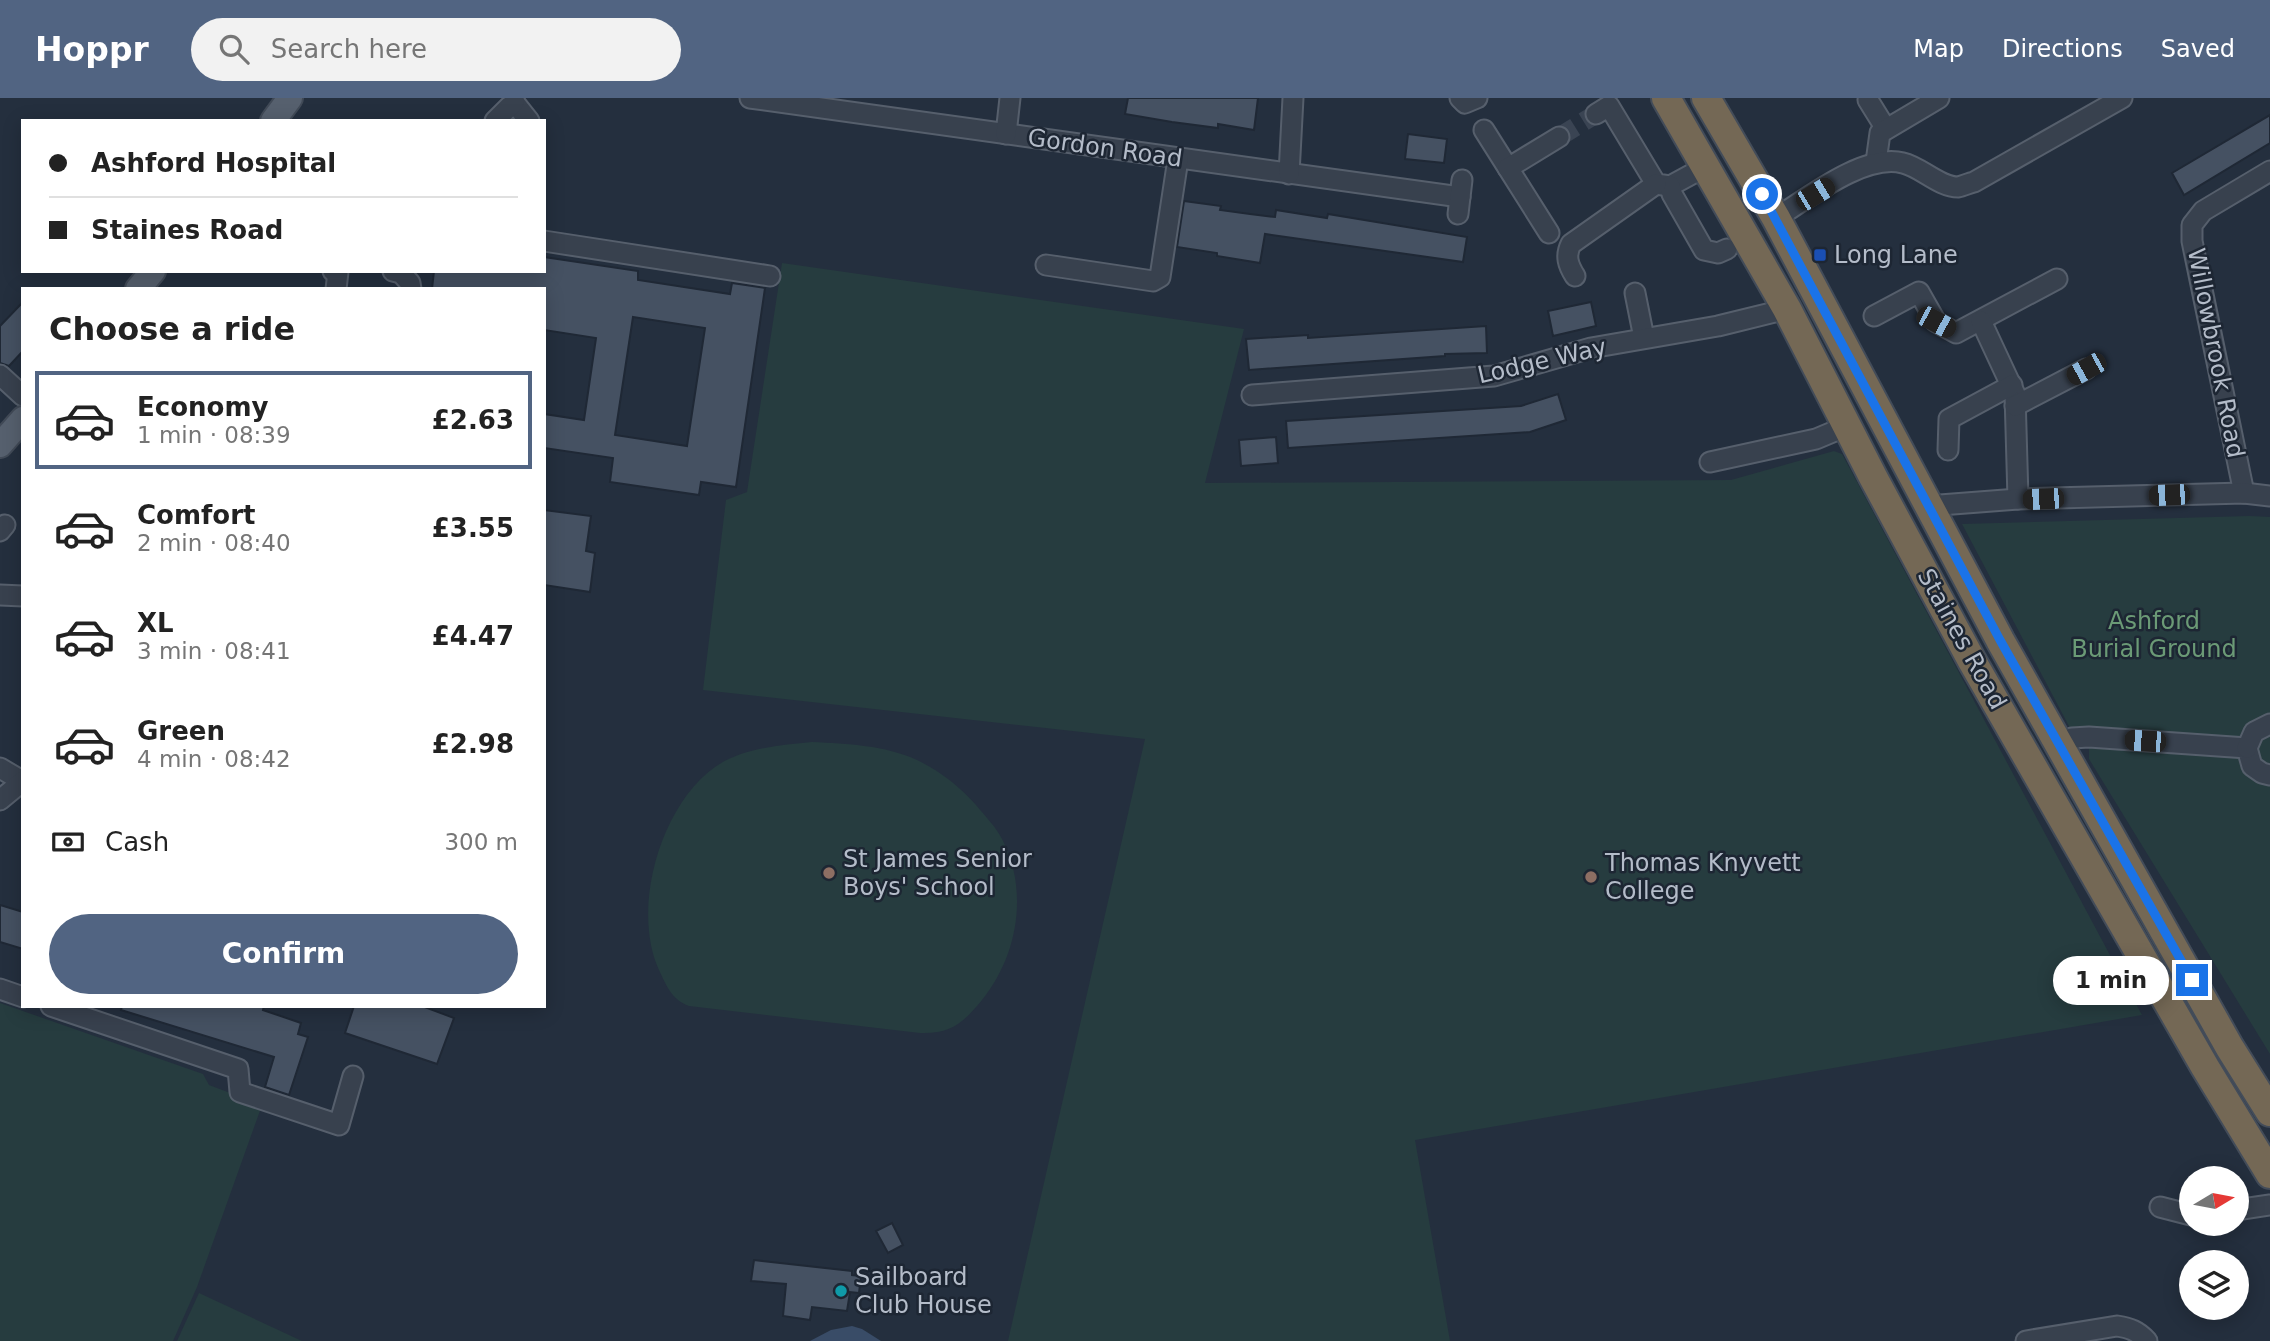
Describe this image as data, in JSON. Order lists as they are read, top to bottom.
{
  "streets": {
    "highway": ["Staines Road"],
    "street": ["Gordon Road", "Willowbrook Road", "Lodge Way"]
  },
  "crossings": [
    ["Lodge Way", "Staines Road"]
  ],
  "parks": ["Ashford Burial Ground"],
  "places": {
    "transit": ["Long Lane"],
    "other": ["St James Senior Boys' School", "Thomas Knyvett College", "Sailboard Club House"]
  },
  "north": "right",
  "page": {
    "header": "Hoppr",
    "search": "Search here",
    "nav": ["Map", "Directions", "Saved"],
    "banner": ["Ashford Hospital", "Staines Road"],
    "heading": "Choose a ride",
    "list": [
      {
        "name": "Economy",
        "note": "1 min · 08:39",
        "value": "£2.63"
      },
      {
        "name": "Comfort",
        "note": "2 min · 08:40",
        "value": "£3.55"
      },
      {
        "name": "XL",
        "note": "3 min · 08:41",
        "value": "£4.47"
      },
      {
        "name": "Green",
        "note": "4 min · 08:42",
        "value": "£2.98"
      }
    ],
    "pay": ["Cash", "300 m"],
    "buttons": "Confirm",
    "bubble": "1 min"
  }
}
